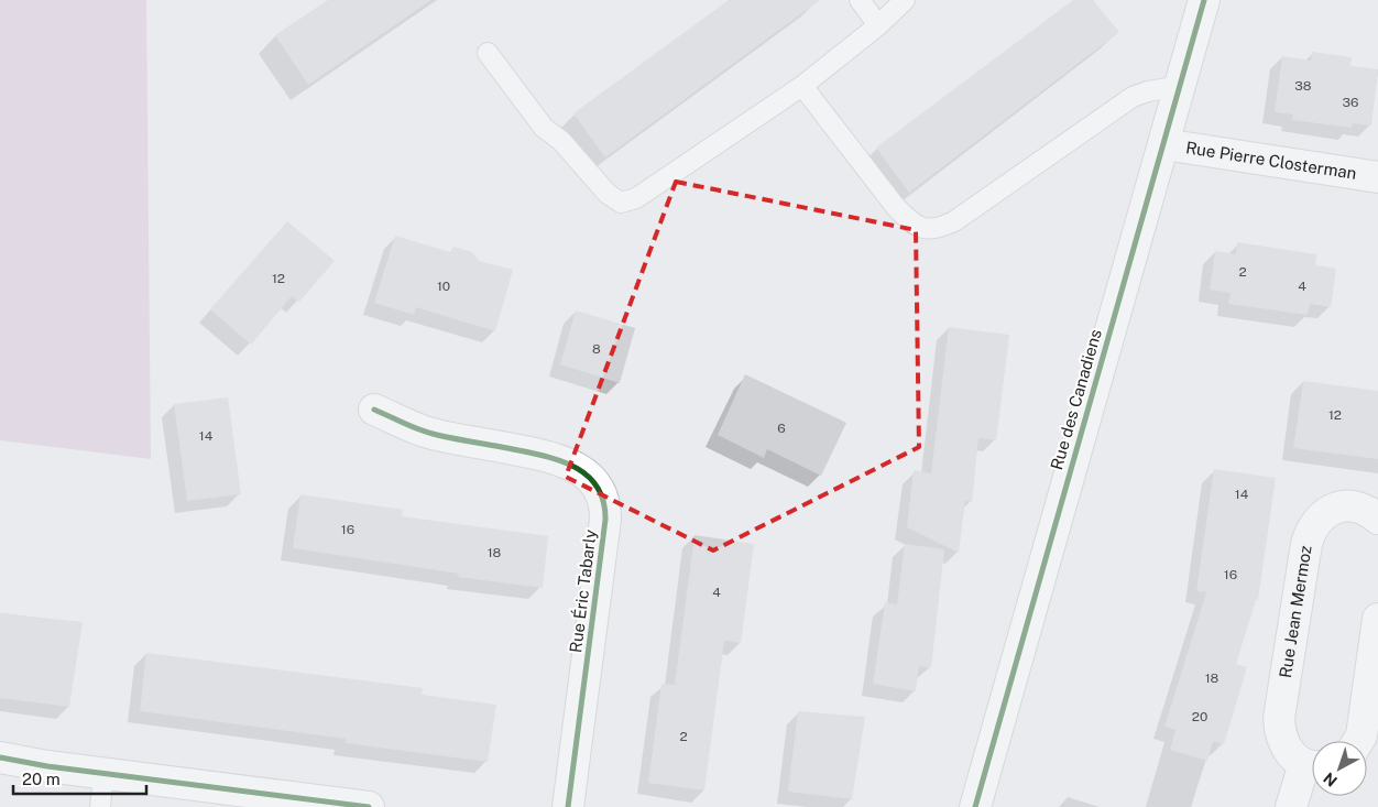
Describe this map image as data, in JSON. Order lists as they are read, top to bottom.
{
  "streets": {
    "street": [
      "Rue Pierre Closterman",
      "Rue des Canadiens",
      "Rue Éric Tabarly",
      "Rue Jean Mermoz"
    ]
  },
  "crossings": [
    ["Rue Pierre Closterman", "Rue des Canadiens"]
  ],
  "house_numbers": [
    "38",
    "36",
    "2",
    "12",
    "10",
    "4",
    "8",
    "12",
    "6",
    "14",
    "14",
    "16",
    "18",
    "16",
    "4",
    "18",
    "20",
    "2"
  ],
  "scale_bar": "20 m",
  "north": "bottom left"
}
